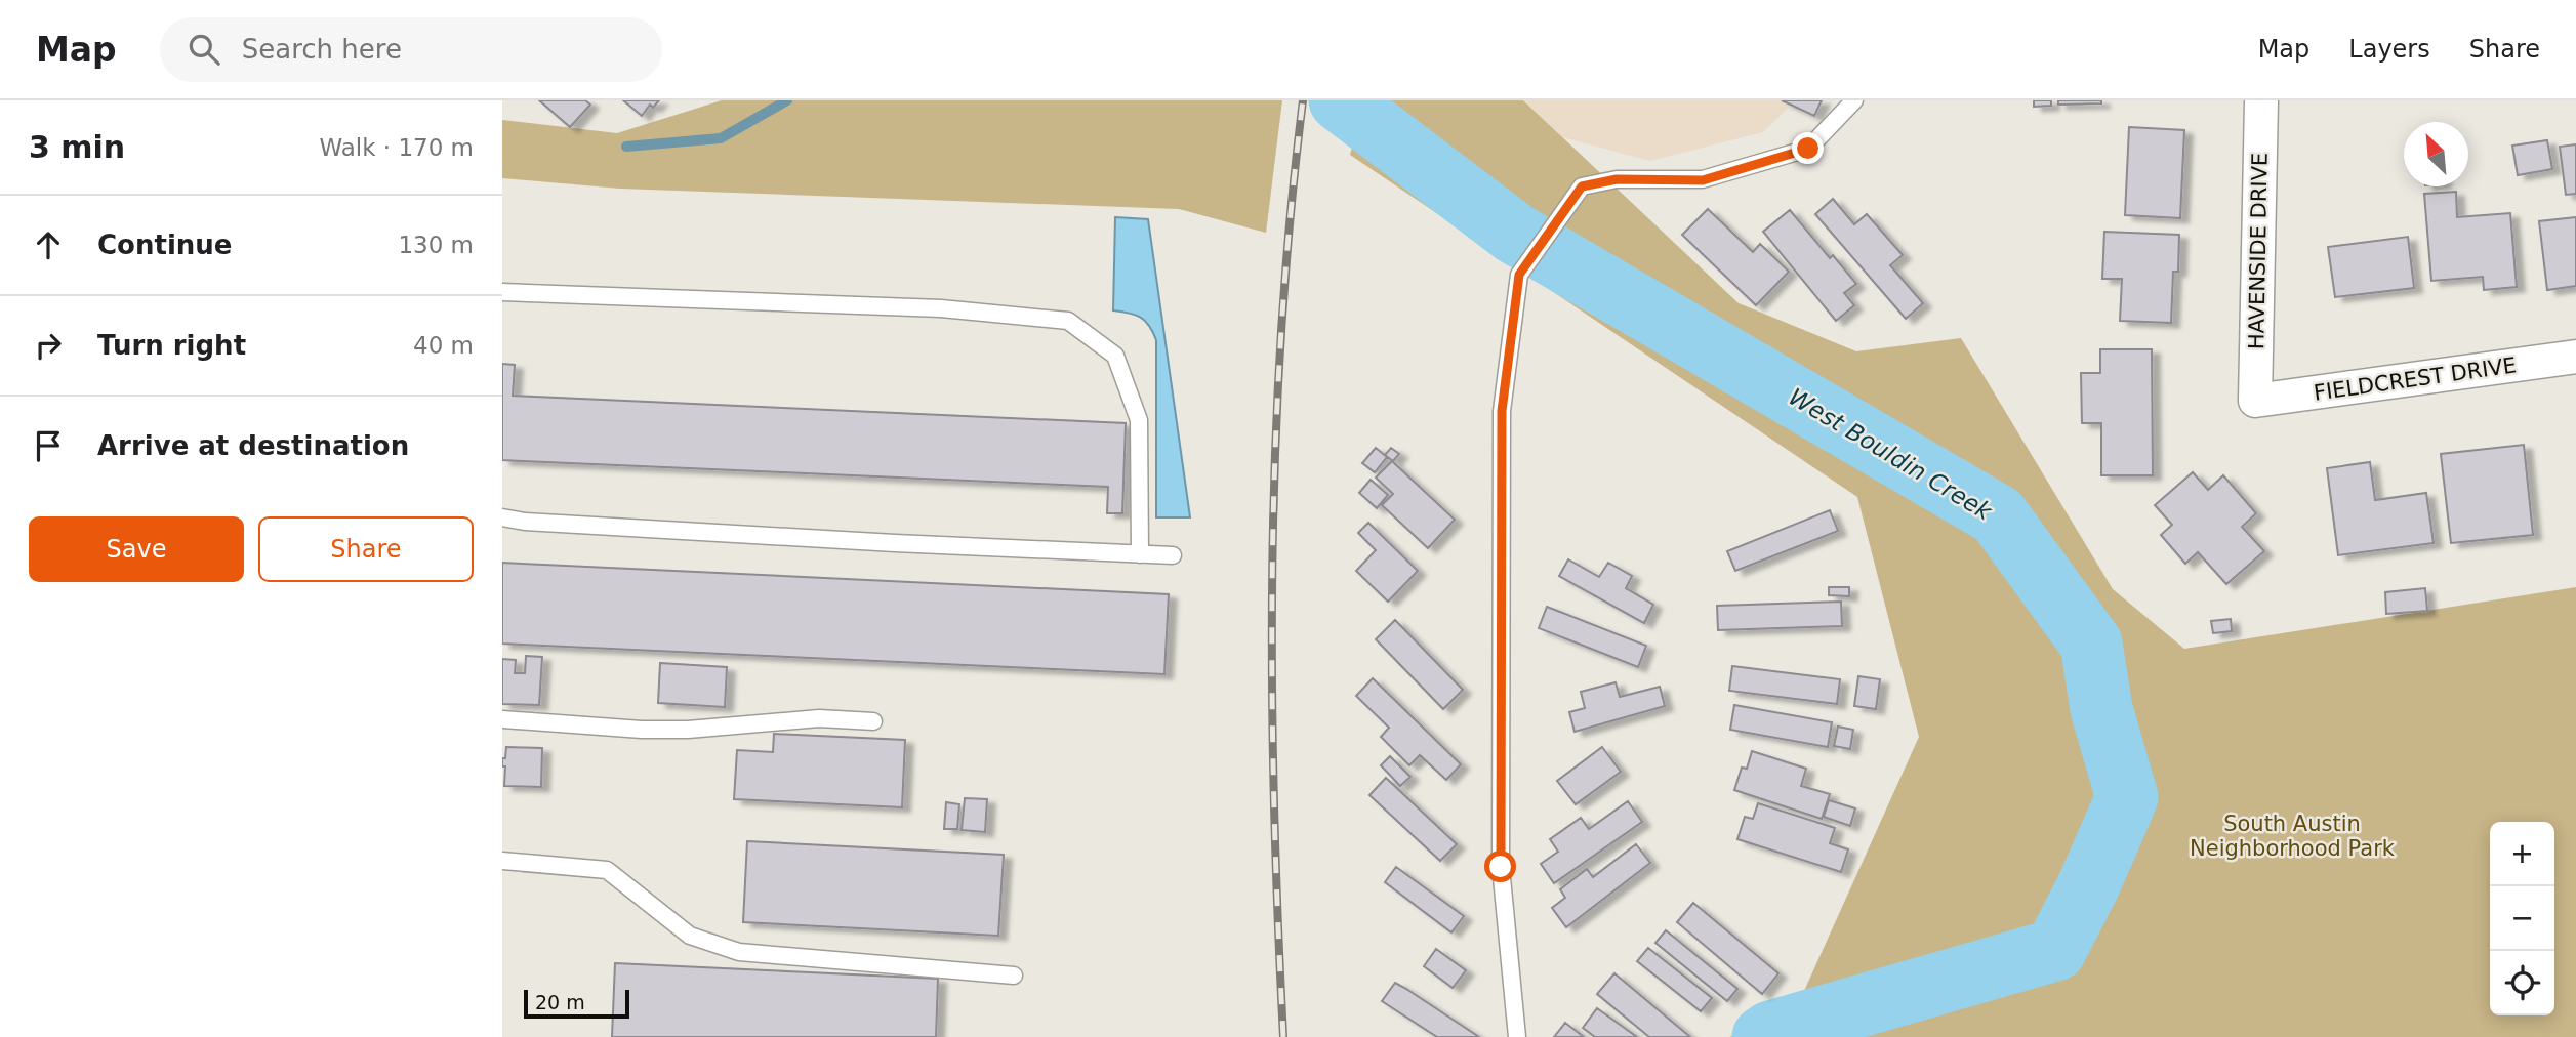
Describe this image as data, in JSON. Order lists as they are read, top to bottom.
{
  "streets": {
    "street": ["HAVENSIDE DRIVE", "FIELDCREST DRIVE"]
  },
  "crossings": [
    ["HAVENSIDE DRIVE", "FIELDCREST DRIVE"]
  ],
  "water": ["West Bouldin Creek"],
  "parks": ["South Austin Neighborhood Park"],
  "scale_bar": "20 m",
  "north": "top left",
  "page": {
    "header": "Map",
    "search": "Search here",
    "nav": ["Map", "Layers", "Share"],
    "heading": ["3 min", "Walk · 170 m"],
    "list": [
      ["Continue", "130 m"],
      ["Turn right", "40 m"],
      "Arrive at destination"
    ],
    "buttons": ["Save", "Share"],
    "map_buttons": ["+", "−"],
    "scale": "20 m"
  }
}
